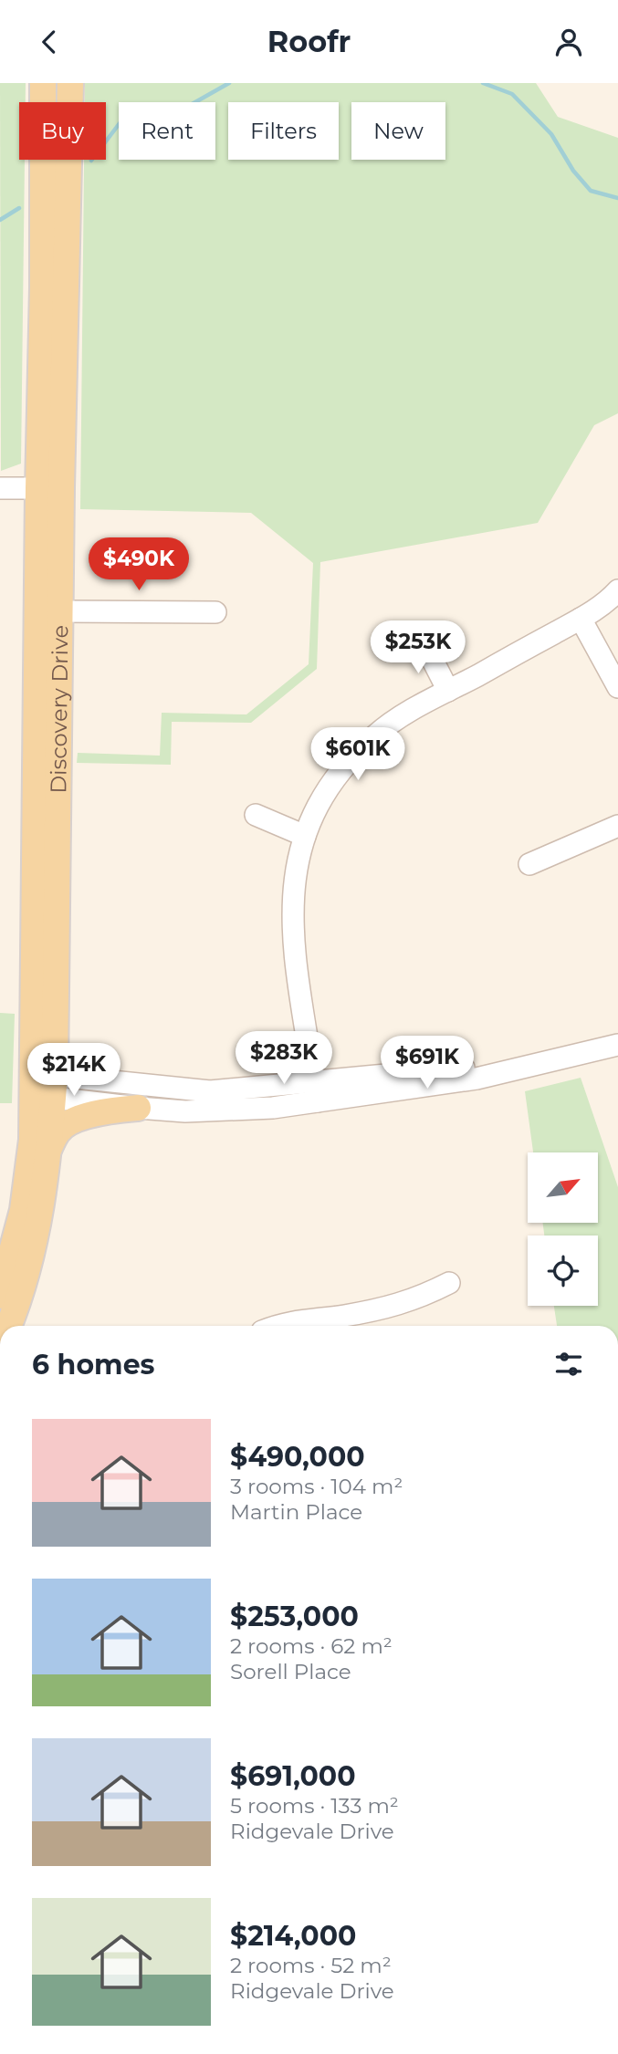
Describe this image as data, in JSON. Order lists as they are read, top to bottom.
{
  "streets": {
    "main road": ["Discovery Drive"]
  },
  "north": "top right",
  "page": {
    "header": "Roofr",
    "chip": [
      "Buy",
      "Rent",
      "Filters",
      "New"
    ],
    "price": [
      "$490K",
      "$253K",
      "$601K",
      "$283K",
      "$691K",
      "$214K"
    ],
    "heading": "6 homes",
    "list": [
      {
        "name": "$490,000",
        "note": "3 rooms · 104 m² · Martin Place"
      },
      {
        "name": "$253,000",
        "note": "2 rooms · 62 m² · Sorell Place"
      },
      {
        "name": "$691,000",
        "note": "5 rooms · 133 m² · Ridgevale Drive"
      },
      {
        "name": "$214,000",
        "note": "2 rooms · 52 m² · Ridgevale Drive"
      }
    ]
  }
}
